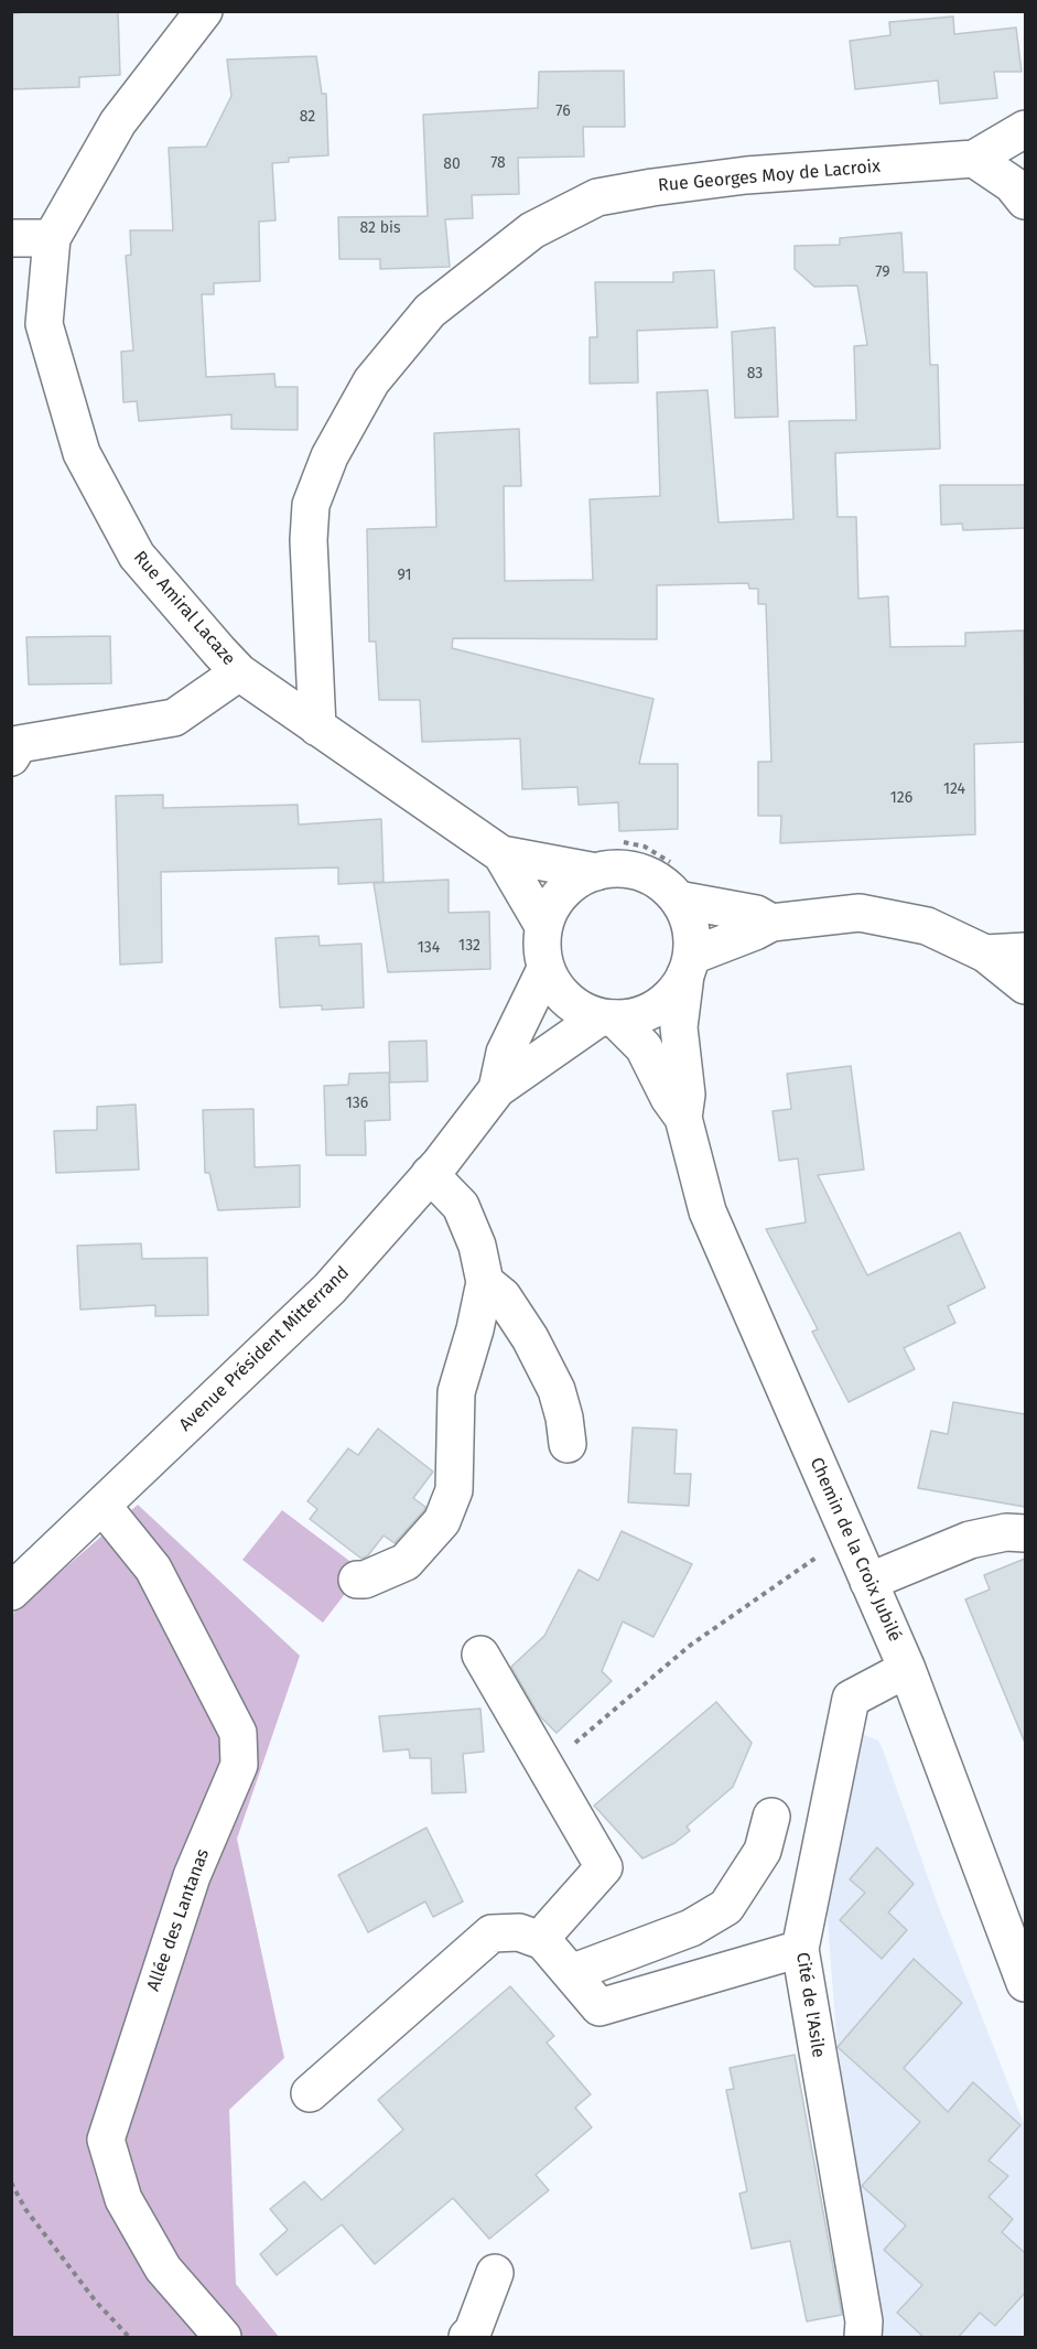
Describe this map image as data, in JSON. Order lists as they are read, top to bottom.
{
  "streets": {
    "street": [
      "Rue Georges Moy de Lacroix",
      "Rue Amiral Lacaze",
      "Avenue Président Mitterrand",
      "Chemin de la Croix Jubilé",
      "Allée des Lantanas",
      "Cité de l'Asile"
    ]
  },
  "crossings": [
    ["Rue Georges Moy de Lacroix", "Rue Amiral Lacaze"],
    ["Rue Amiral Lacaze", "Avenue Président Mitterrand"],
    ["Rue Amiral Lacaze", "Chemin de la Croix Jubilé"],
    ["Avenue Président Mitterrand", "Chemin de la Croix Jubilé"],
    ["Avenue Président Mitterrand", "Allée des Lantanas"],
    ["Chemin de la Croix Jubilé", "Cité de l'Asile"]
  ],
  "house_numbers": [
    "76",
    "82",
    "78",
    "80",
    "82 bis",
    "79",
    "83",
    "91",
    "124",
    "126",
    "132",
    "134",
    "136"
  ]
}
